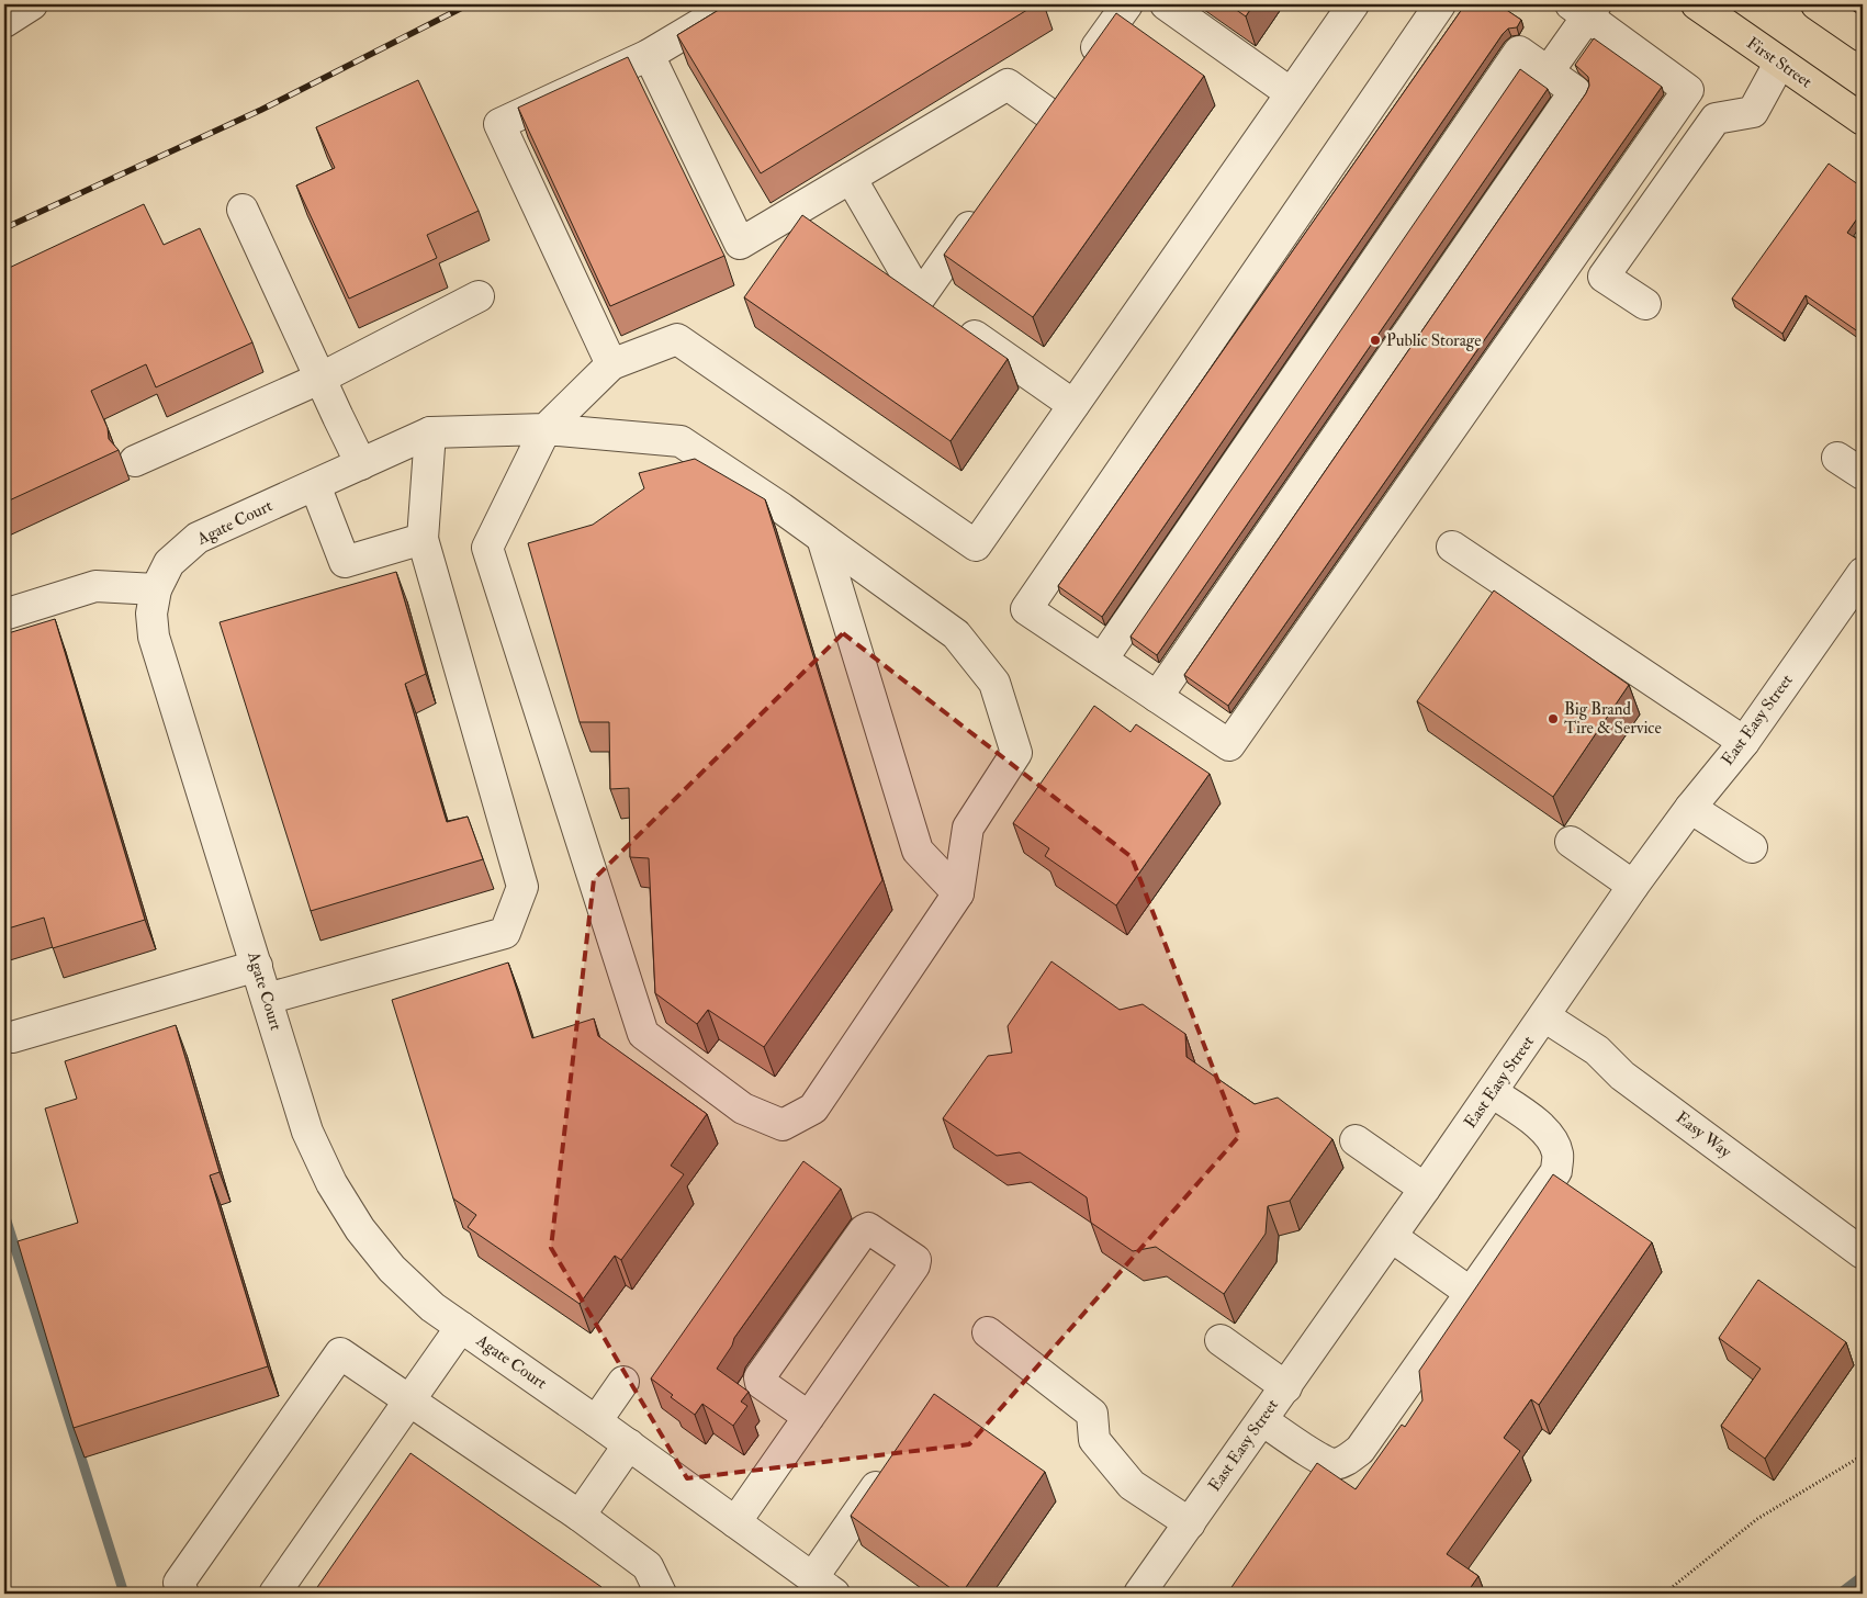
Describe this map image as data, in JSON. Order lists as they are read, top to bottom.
{
  "streets": {
    "main road": ["First Street"],
    "street": ["Agate Court", "East Easy Street", "Easy Way"]
  },
  "crossings": [
    ["East Easy Street", "Easy Way"]
  ],
  "places": ["Public Storage", "Big Brand Tire & Service"]
}
